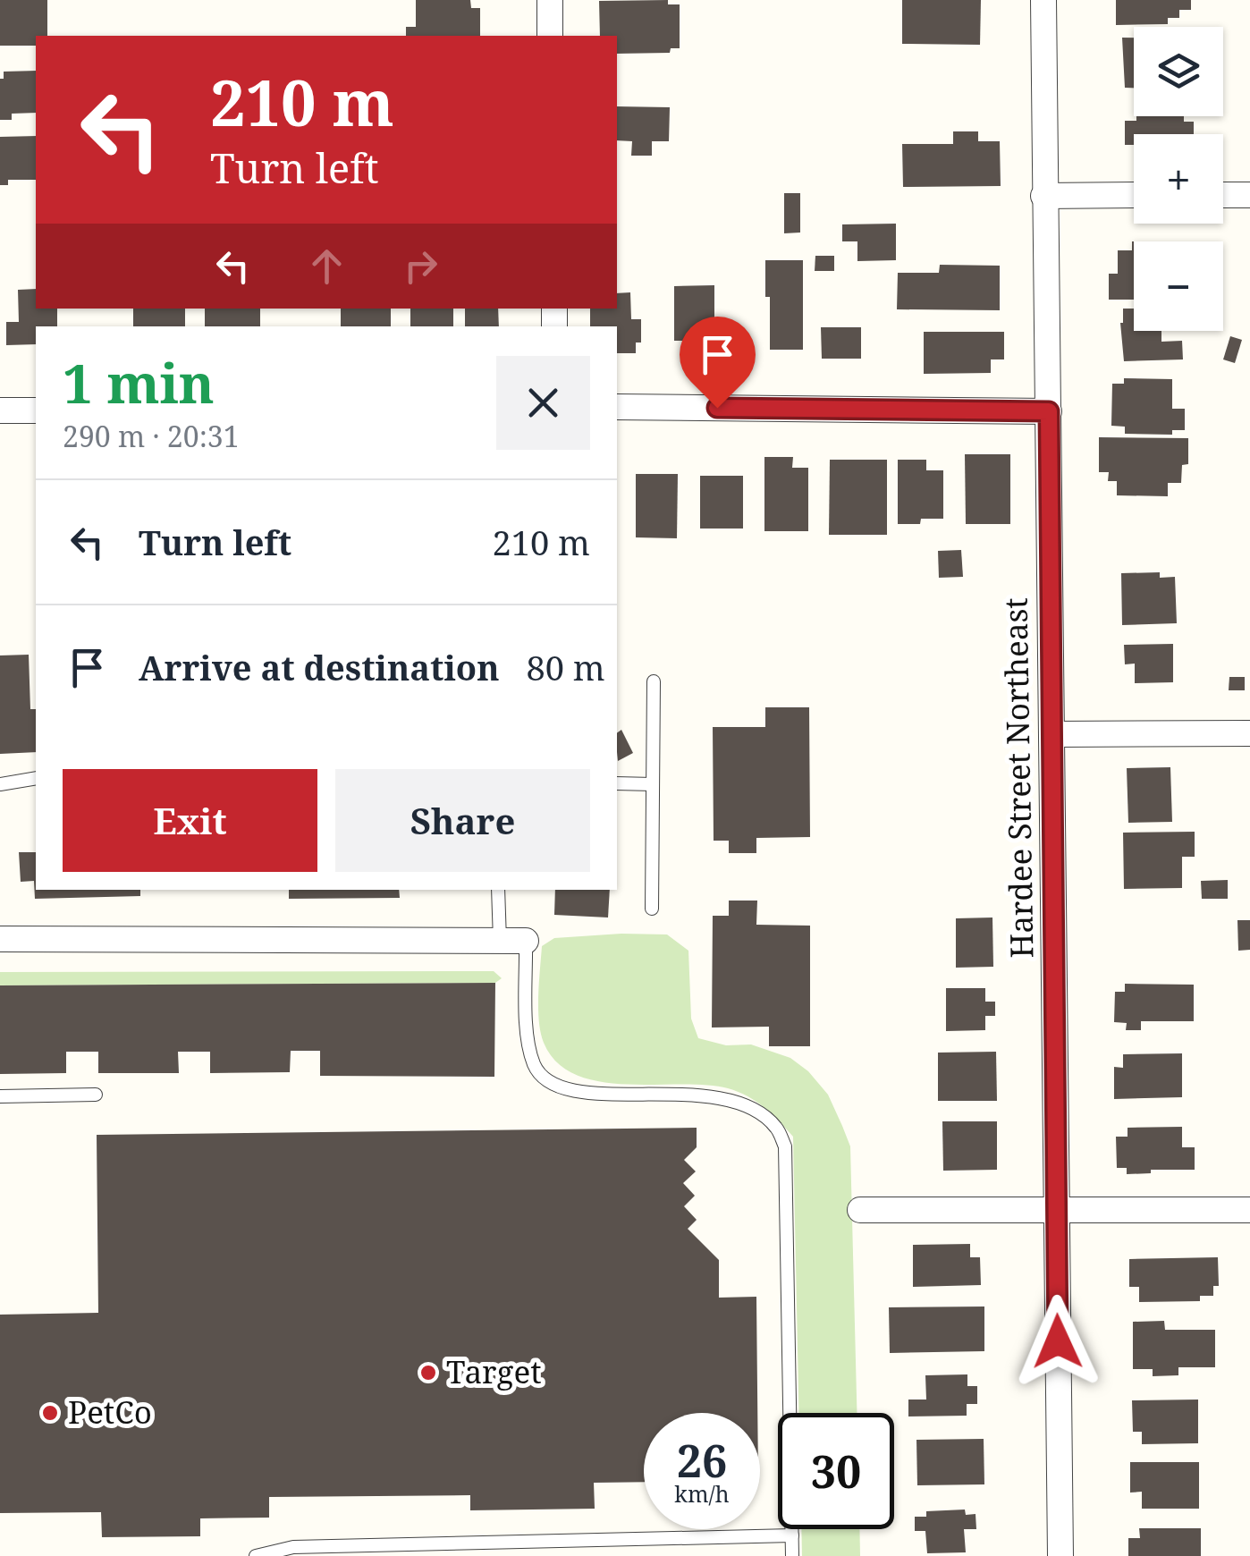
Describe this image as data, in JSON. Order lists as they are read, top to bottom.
{
  "streets": {
    "street": ["Hardee Street Northeast"]
  },
  "places": ["Target", "PetCo"],
  "page": {
    "map_buttons": ["+", "−"],
    "turn": ["210 m", "Turn left"],
    "heading": ["1 min", "290 m · 20:31"],
    "list": [
      {
        "name": "Turn left",
        "value": "210 m"
      },
      {
        "name": "Arrive at destination",
        "value": "80 m"
      }
    ],
    "buttons": ["Exit", "Share"],
    "speed": "26 km/h",
    "limit": "30"
  }
}
